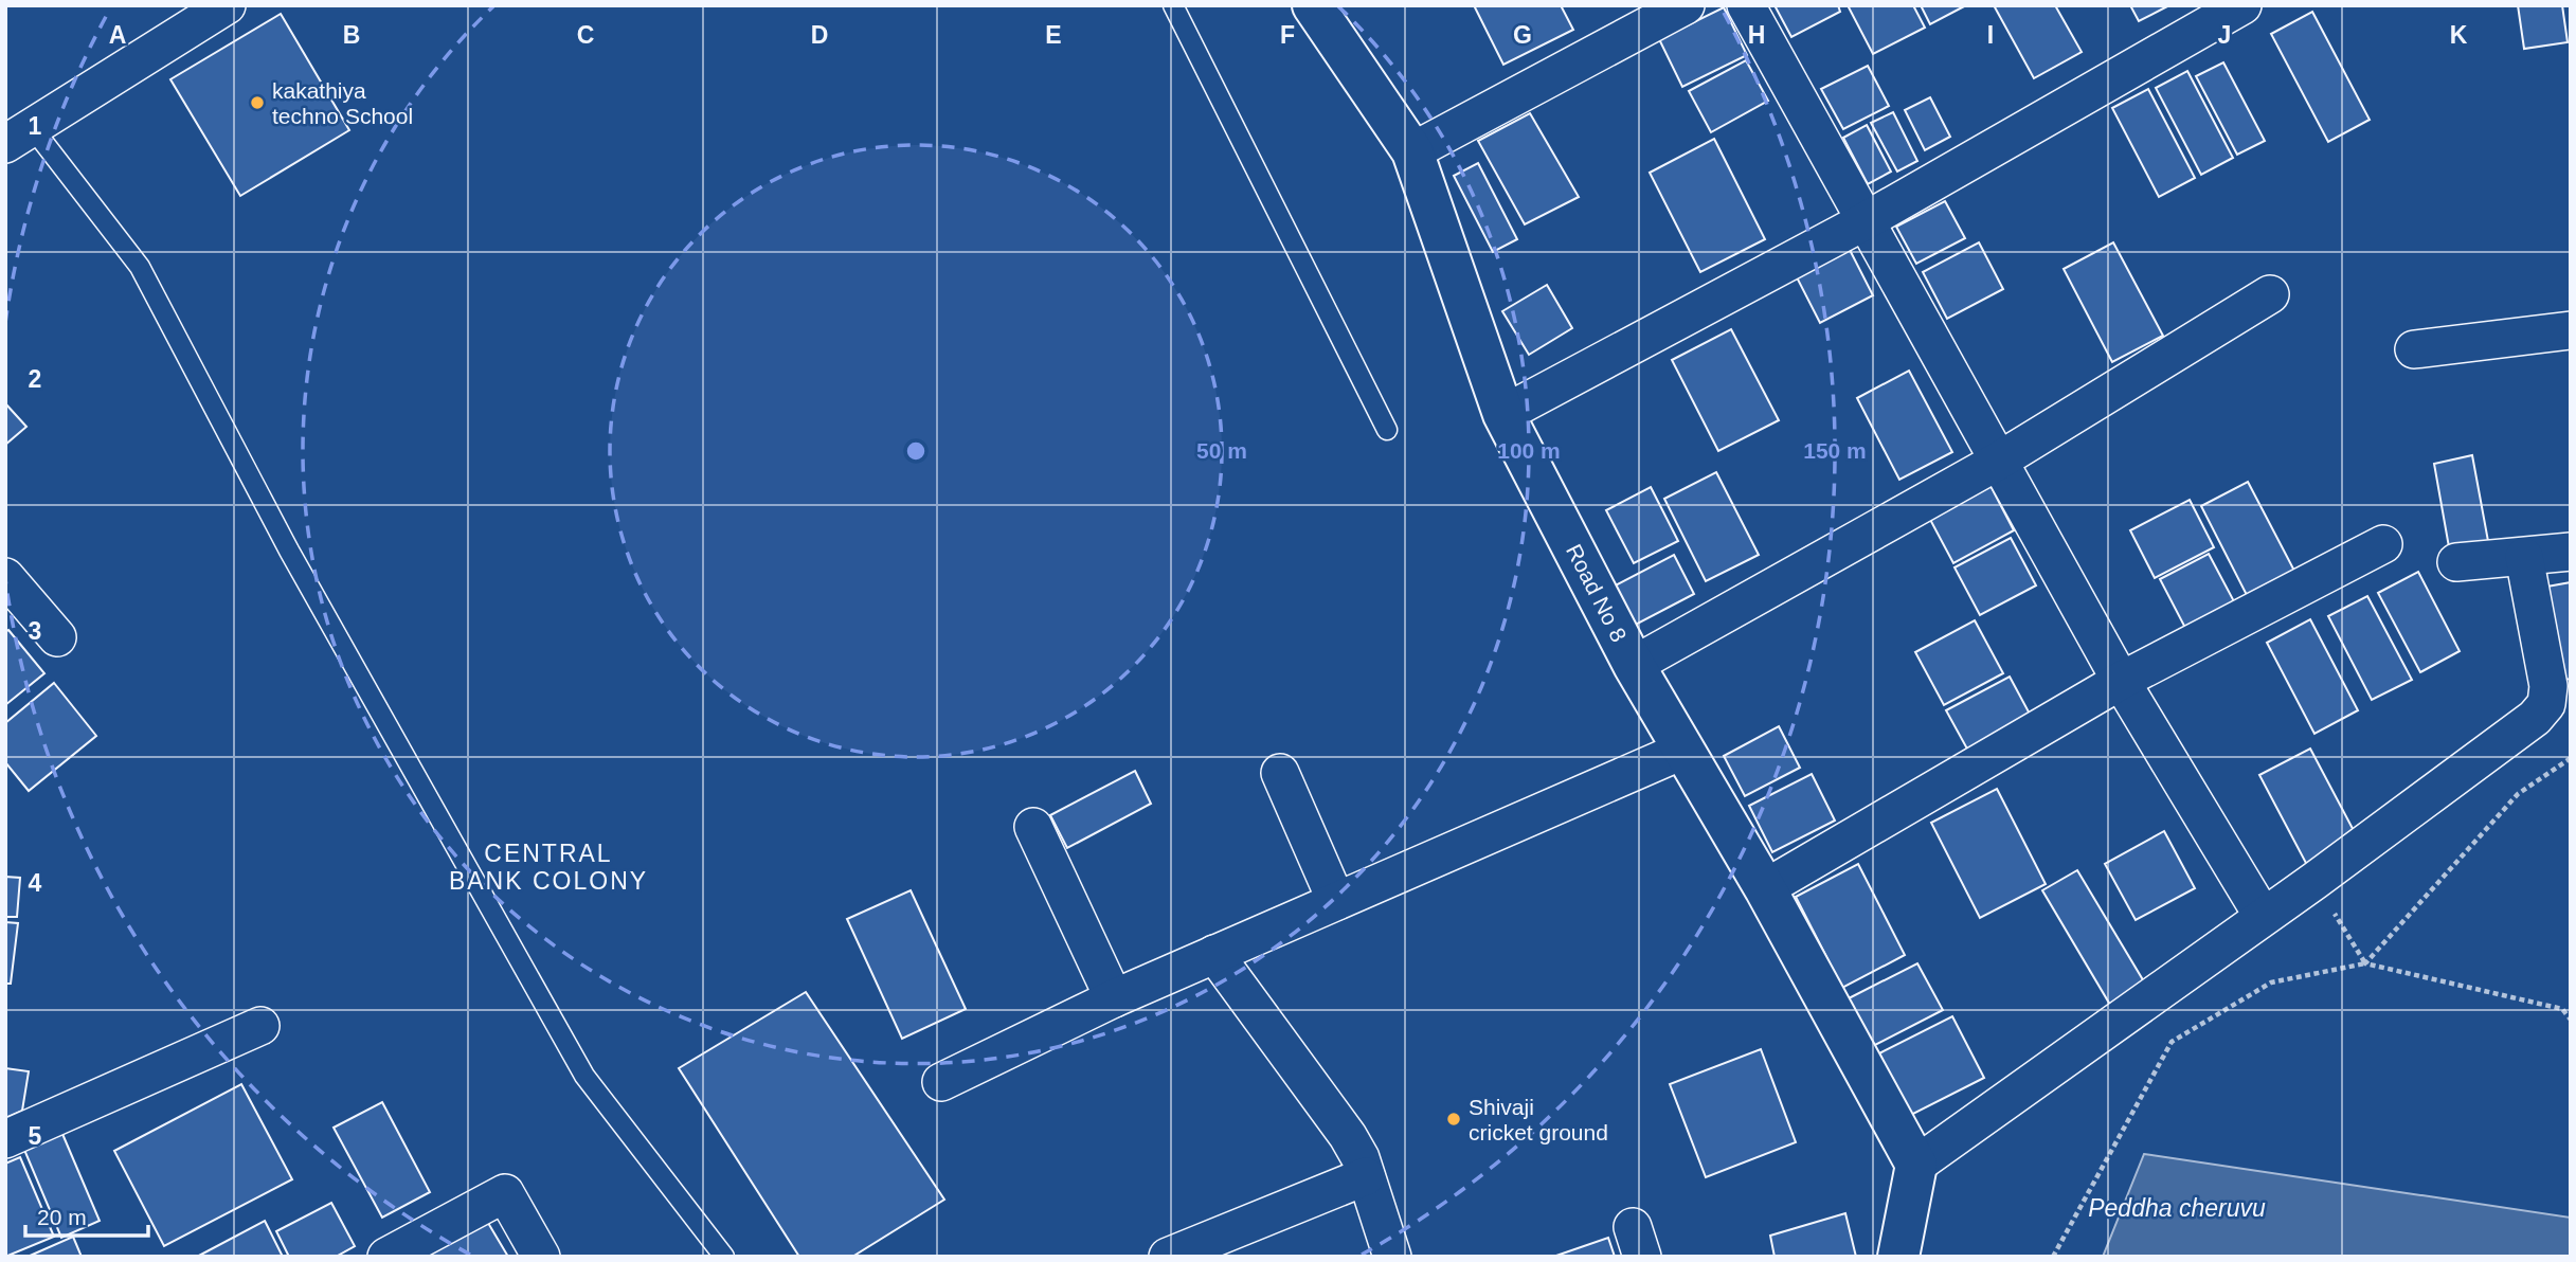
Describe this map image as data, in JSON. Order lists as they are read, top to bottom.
{
  "streets": {
    "street": ["Road No 8"]
  },
  "districts": ["CENTRAL BANK COLONY"],
  "water": ["Peddha cheruvu"],
  "places": ["kakathiya techno School", "Shivaji cricket ground"],
  "scale_bar": "20 m",
  "grid": {
    "columns": [
      "A",
      "B",
      "C",
      "D",
      "E",
      "F",
      "G",
      "H",
      "I",
      "J",
      "K"
    ],
    "rows": [
      "1",
      "2",
      "3",
      "4",
      "5"
    ]
  },
  "rings": ["50 m", "100 m", "150 m"]
}
